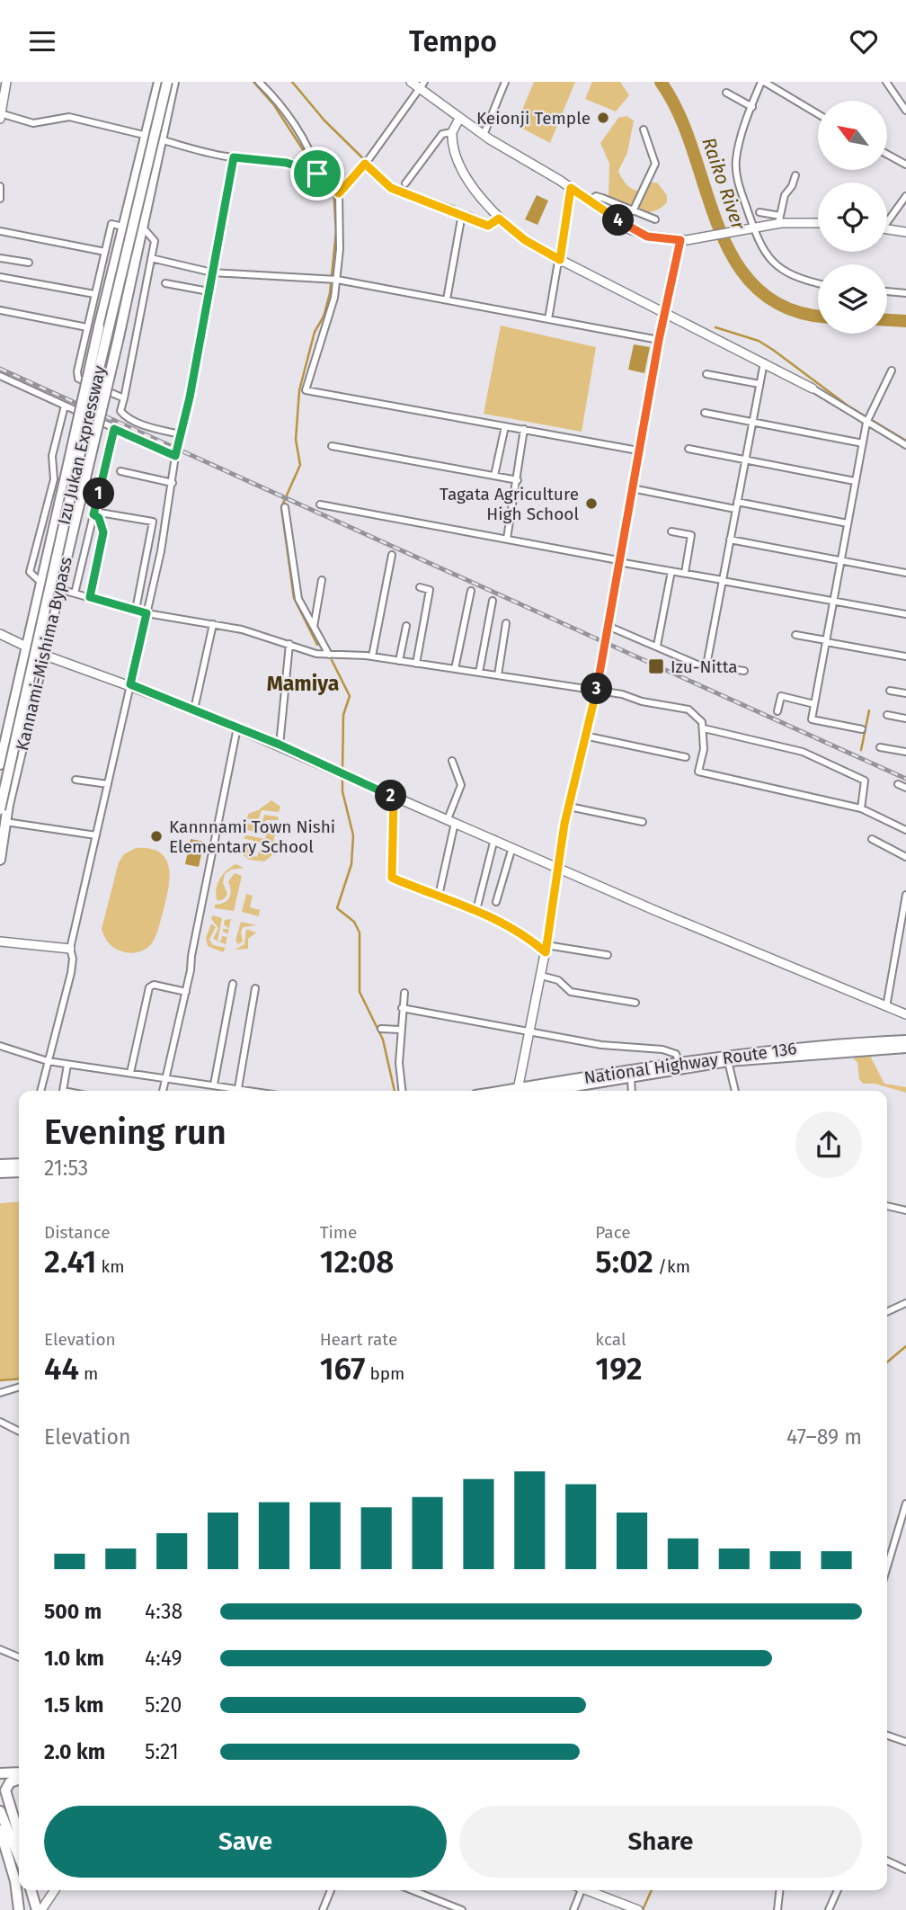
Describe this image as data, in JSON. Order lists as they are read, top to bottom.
{
  "streets": {
    "highway": ["Izu Jukan Expressway", "Kannami-Mishima Bypass", "National Highway Route 136"]
  },
  "districts": ["Mamiya"],
  "water": ["Raiko River"],
  "places": {
    "other": ["Keionji Temple", "Tagata Agriculture High School", "Kannnami Town Nishi Elementary School"],
    "transit": ["Izu-Nitta"]
  },
  "north": "top left",
  "page": {
    "header": "Tempo",
    "pins": [
      "4",
      "1",
      "3",
      "2"
    ],
    "heading": ["Evening run", "21:53"],
    "stats": [
      ["Distance", "2.41 km"],
      ["Time", "12:08"],
      ["Pace", "5:02 /km"],
      ["Elevation", "44 m"],
      ["Heart rate", "167 bpm"],
      ["kcal", "192"]
    ],
    "chart": ["Elevation", "47–89 m"],
    "list": [
      {
        "name": "500 m",
        "note": "4:38"
      },
      {
        "name": "1.0 km",
        "note": "4:49"
      },
      {
        "name": "1.5 km",
        "note": "5:20"
      },
      {
        "name": "2.0 km",
        "note": "5:21"
      }
    ],
    "buttons": ["Save", "Share"]
  }
}
